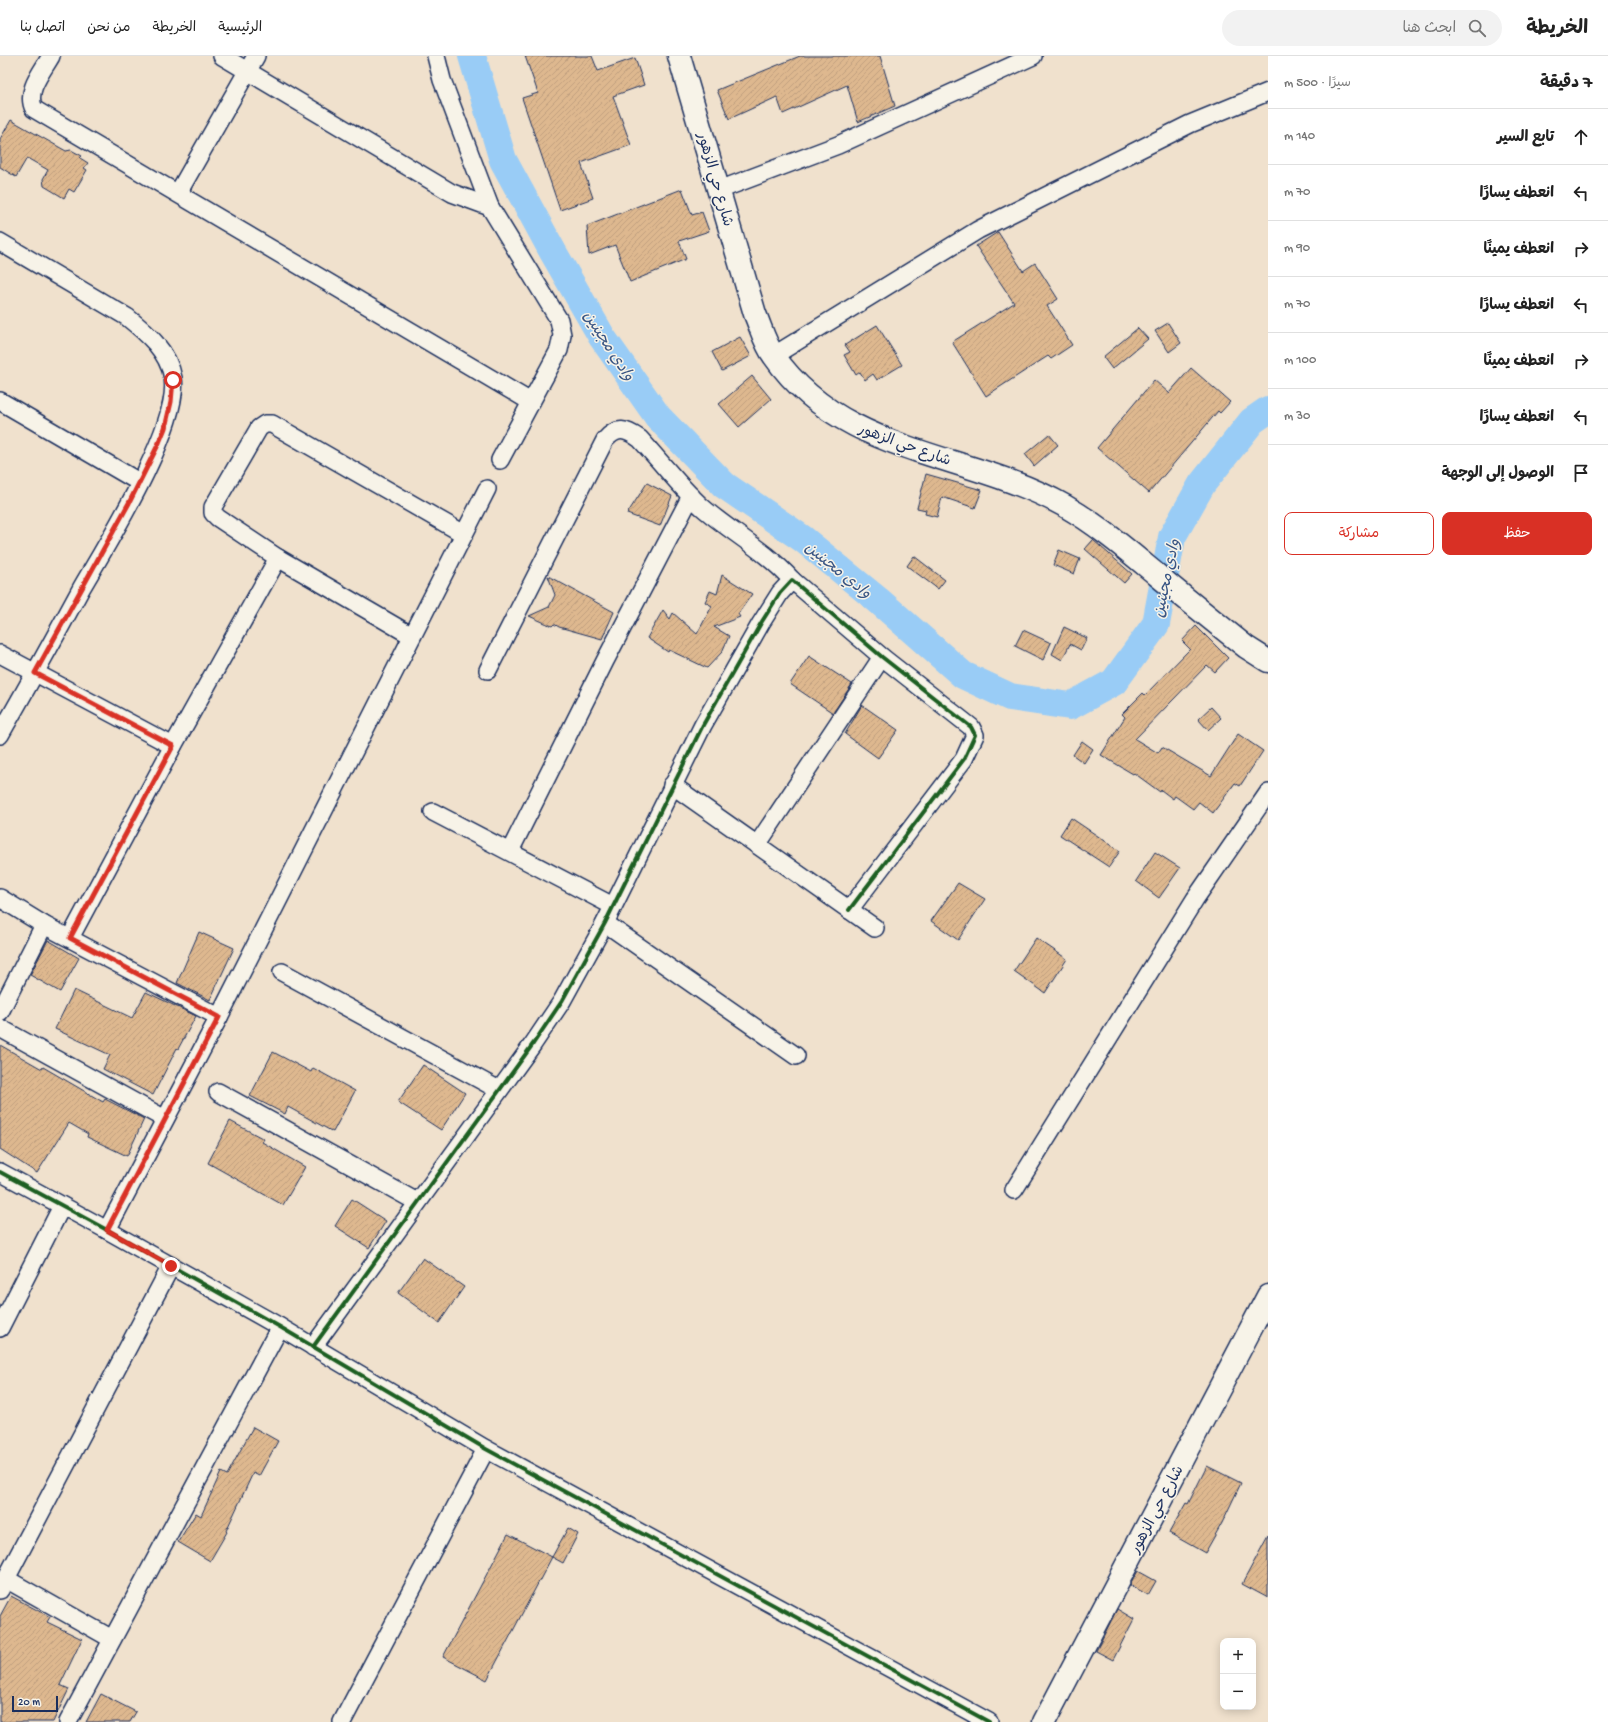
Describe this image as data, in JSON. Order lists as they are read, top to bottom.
{
  "streets": {
    "street": ["شارع حي الزهور"]
  },
  "water": ["وادي مجينين"],
  "scale_bar": "20 m",
  "page": {
    "header": "الخريطة",
    "search": "ابحث هنا",
    "nav": [
      "الرئيسية",
      "الخريطة",
      "من نحن",
      "اتصل بنا"
    ],
    "heading": ["7 دقيقة", "سيرًا · 500 m"],
    "list": [
      ["تابع السير", "140 m"],
      ["انعطف يسارًا", "70 m"],
      ["انعطف يمينًا", "90 m"],
      ["انعطف يسارًا", "70 m"],
      ["انعطف يمينًا", "100 m"],
      ["انعطف يسارًا", "30 m"],
      "الوصول إلى الوجهة"
    ],
    "buttons": ["حفظ", "مشاركة"],
    "map_buttons": ["+", "−"],
    "scale": "20 m"
  }
}
